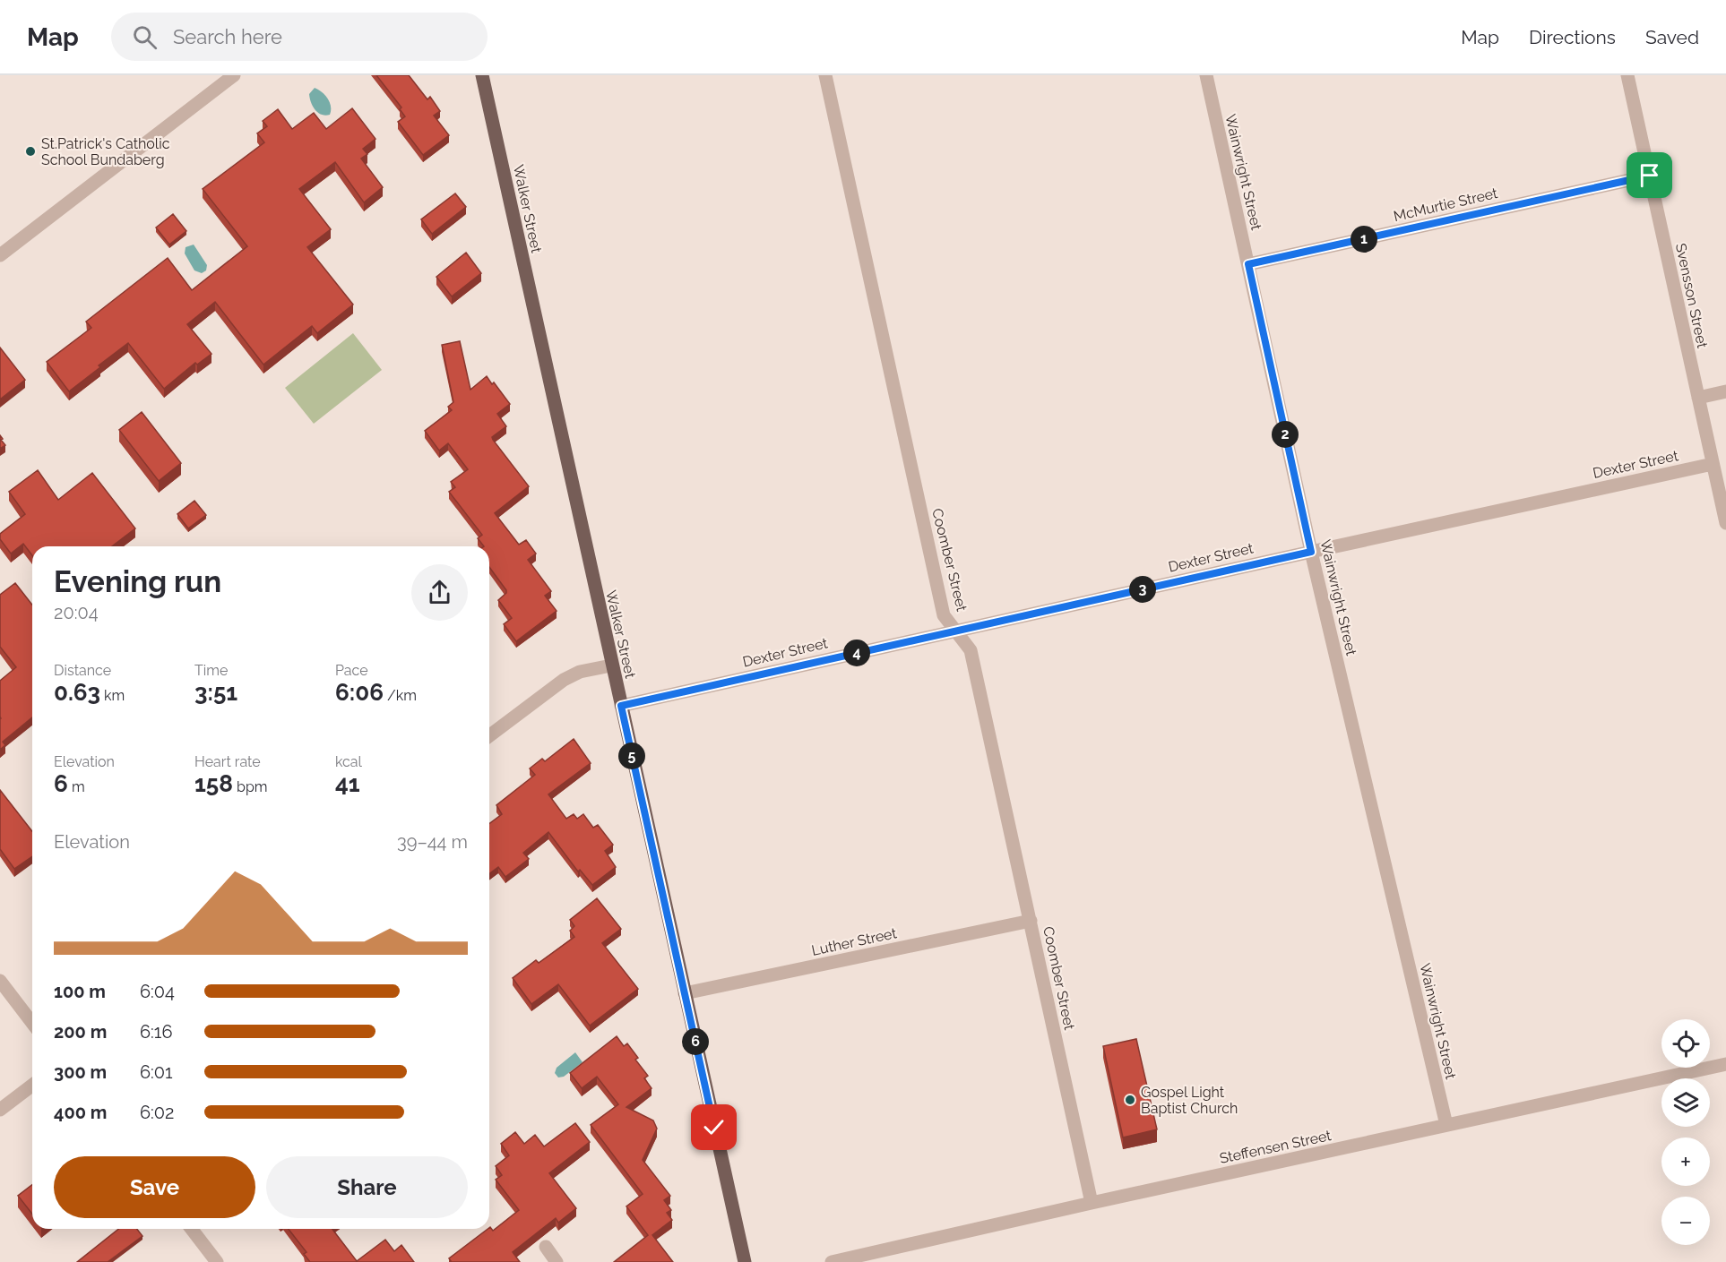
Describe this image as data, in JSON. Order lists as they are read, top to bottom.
{
  "streets": {
    "main road": ["Walker Street"],
    "street": [
      "Wainwright Street",
      "McMurtie Street",
      "Svensson Street",
      "Dexter Street",
      "Coomber Street",
      "Luther Street",
      "Steffensen Street"
    ]
  },
  "crossings": [
    ["Wainwright Street", "McMurtie Street"],
    ["Wainwright Street", "Dexter Street"],
    ["Wainwright Street", "Steffensen Street"],
    ["McMurtie Street", "Svensson Street"],
    ["Walker Street", "Dexter Street"],
    ["Walker Street", "Luther Street"],
    ["Svensson Street", "Dexter Street"],
    ["Dexter Street", "Coomber Street"],
    ["Coomber Street", "Luther Street"],
    ["Coomber Street", "Steffensen Street"]
  ],
  "places": ["St.Patrick's Catholic School Bundaberg", "Gospel Light Baptist Church"],
  "page": {
    "header": "Map",
    "search": "Search here",
    "nav": ["Map", "Directions", "Saved"],
    "pins": [
      "1",
      "2",
      "3",
      "4",
      "5",
      "6"
    ],
    "heading": ["Evening run", "20:04"],
    "stats": [
      ["Distance", "0.63 km"],
      ["Time", "3:51"],
      ["Pace", "6:06 /km"],
      ["Elevation", "6 m"],
      ["Heart rate", "158 bpm"],
      ["kcal", "41"]
    ],
    "chart": ["Elevation", "39–44 m"],
    "list": [
      {
        "name": "100 m",
        "note": "6:04"
      },
      {
        "name": "200 m",
        "note": "6:16"
      },
      {
        "name": "300 m",
        "note": "6:01"
      },
      {
        "name": "400 m",
        "note": "6:02"
      }
    ],
    "map_buttons": ["+", "−"],
    "buttons": ["Save", "Share"]
  }
}
